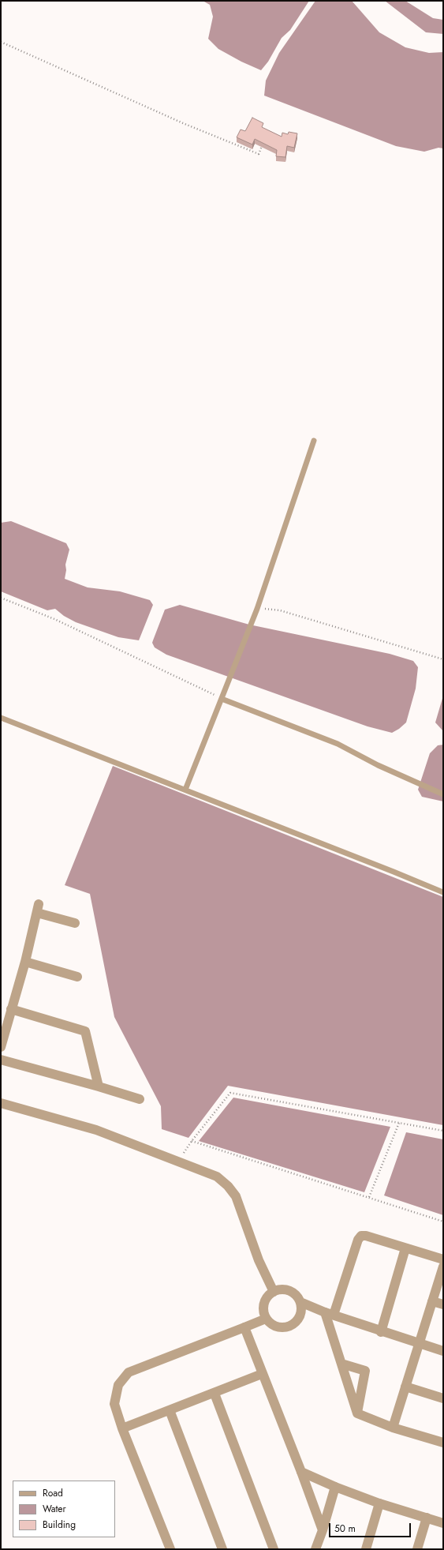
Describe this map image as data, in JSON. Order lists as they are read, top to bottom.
{
  "legend": ["Road", "Water", "Building"],
  "scale_bar": "50 m"
}
